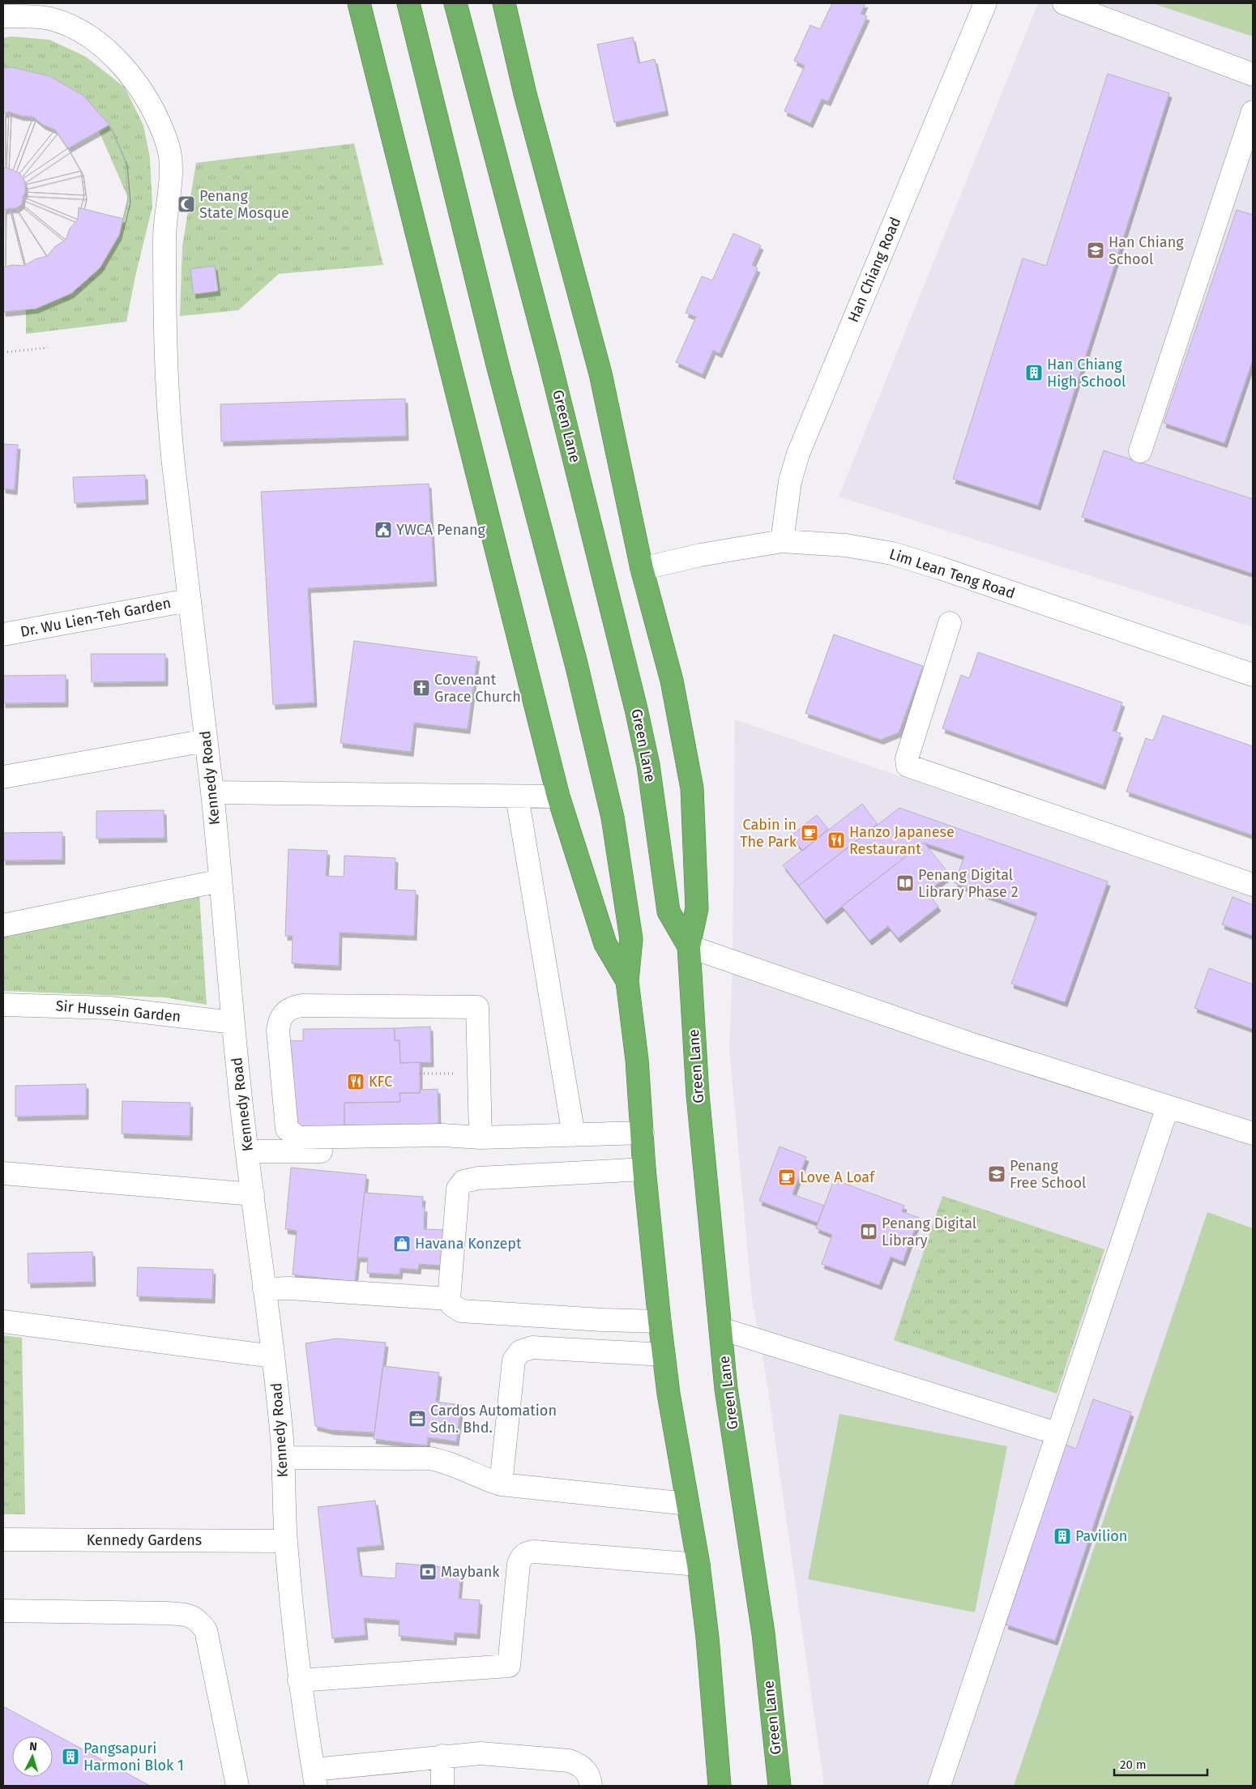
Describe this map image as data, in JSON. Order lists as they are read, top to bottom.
{
  "streets": {
    "highway": ["Green Lane"],
    "street": [
      "Han Chiang Road",
      "Lim Lean Teng Road",
      "Dr. Wu Lien-Teh Garden",
      "Kennedy Road",
      "Sir Hussein Garden",
      "Kennedy Gardens"
    ]
  },
  "crossings": [
    ["Han Chiang Road", "Lim Lean Teng Road"],
    ["Dr. Wu Lien-Teh Garden", "Kennedy Road"],
    ["Kennedy Road", "Sir Hussein Garden"],
    ["Kennedy Road", "Kennedy Gardens"]
  ],
  "places": {
    "mosque": ["Penang State Mosque"],
    "school or university": ["Han Chiang School", "Penang Free School"],
    "building": ["Han Chiang High School", "Pavilion", "Pangsapuri Harmoni Blok 1"],
    "public building": ["YWCA Penang"],
    "church": ["Covenant Grace Church"],
    "cafe": ["Cabin in The Park", "Love A Loaf"],
    "restaurant": ["Hanzo Japanese Restaurant", "KFC"],
    "library": ["Penang Digital Library Phase 2", "Penang Digital Library"],
    "shop": ["Havana Konzept"],
    "office": ["Cardos Automation Sdn. Bhd."],
    "bank": ["Maybank"]
  },
  "scale_bar": "20 m",
  "north": "top"
}
